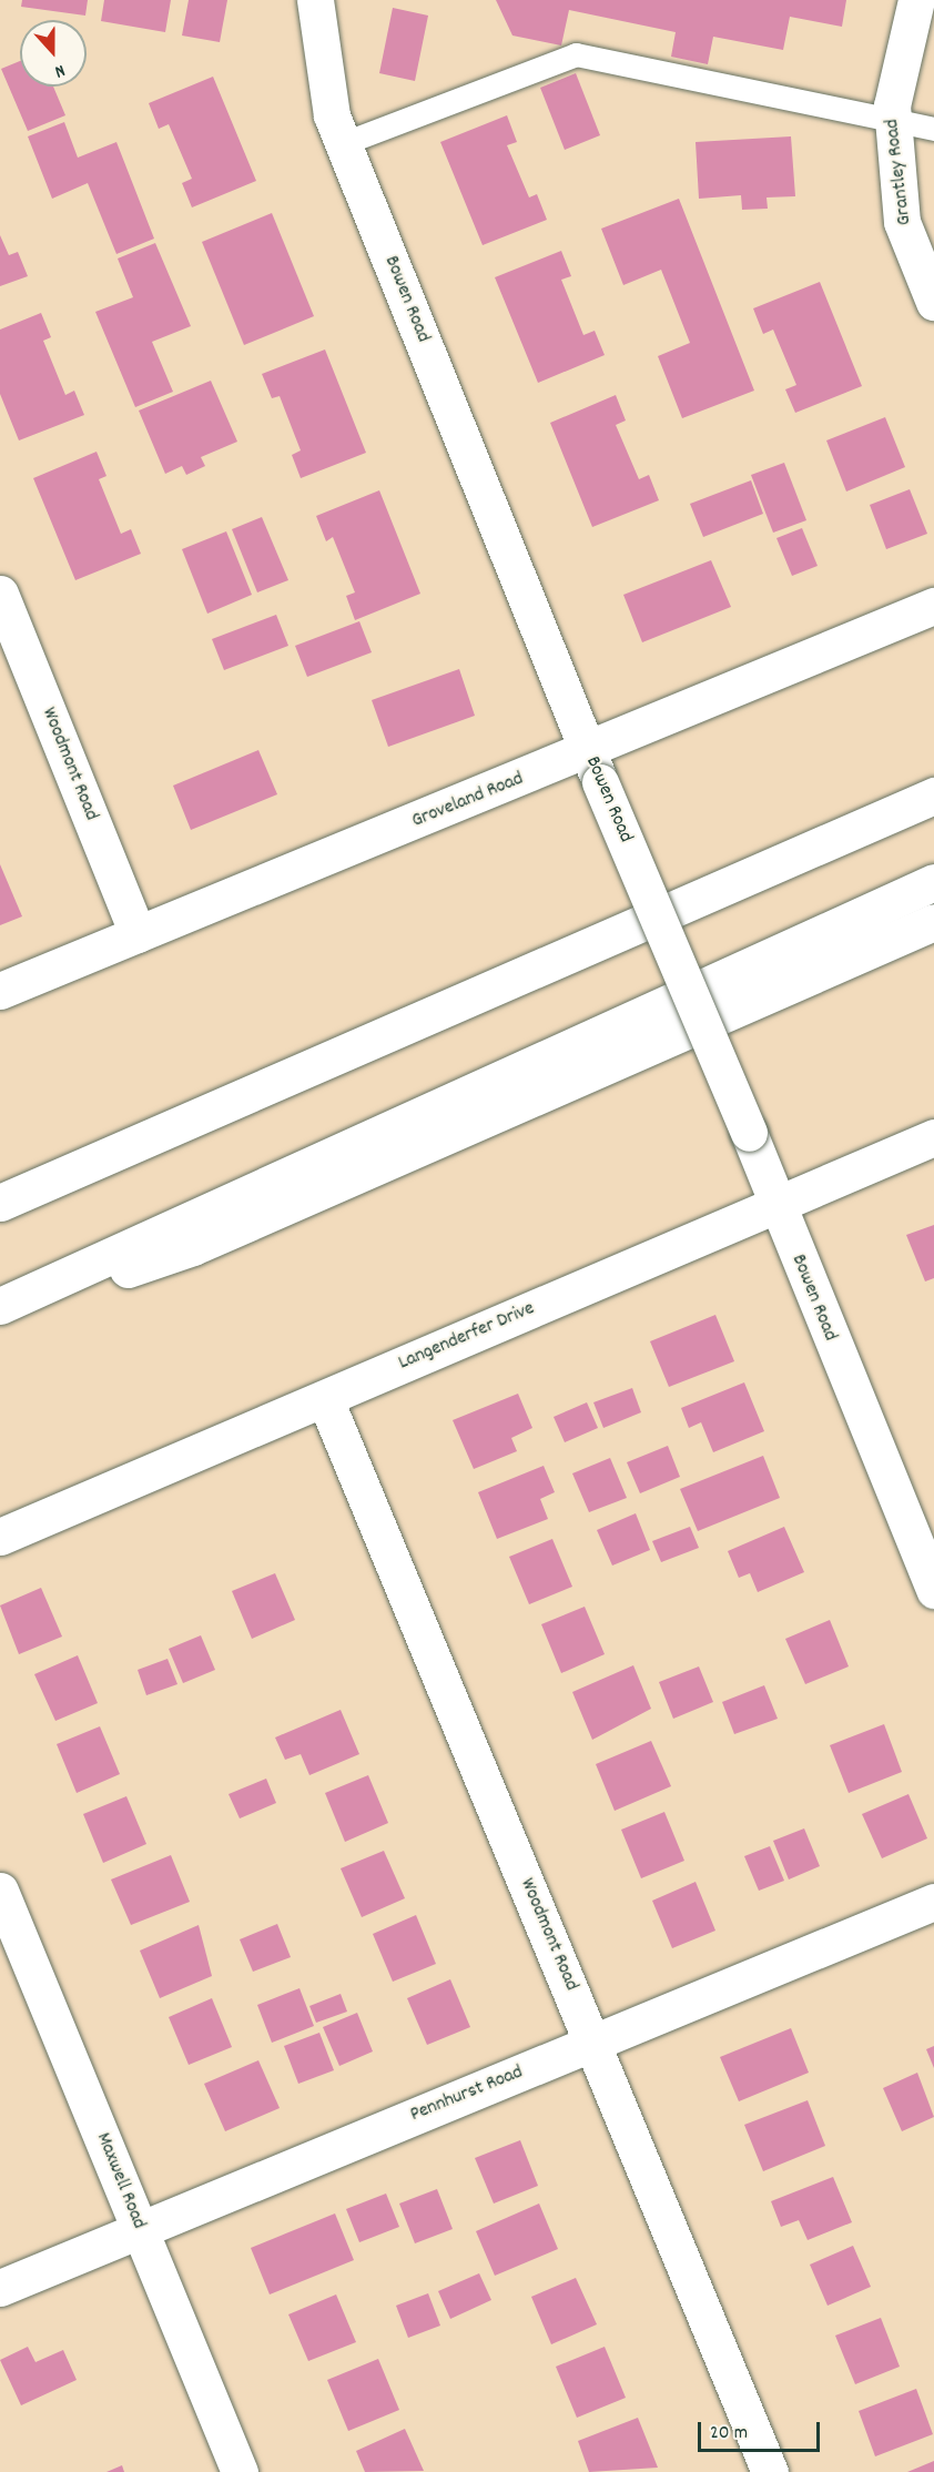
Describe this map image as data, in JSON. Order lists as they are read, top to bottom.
{
  "streets": {
    "main road": [
      "Grantley Road",
      "Bowen Road",
      "Woodmont Road",
      "Groveland Road",
      "Langenderfer Drive",
      "Pennhurst Road",
      "Maxwell Road"
    ]
  },
  "crossings": [
    ["Bowen Road", "Groveland Road"],
    ["Bowen Road", "Langenderfer Drive"],
    ["Woodmont Road", "Groveland Road"],
    ["Woodmont Road", "Langenderfer Drive"],
    ["Woodmont Road", "Pennhurst Road"],
    ["Pennhurst Road", "Maxwell Road"]
  ],
  "scale_bar": "20 m",
  "north": "bottom"
}
